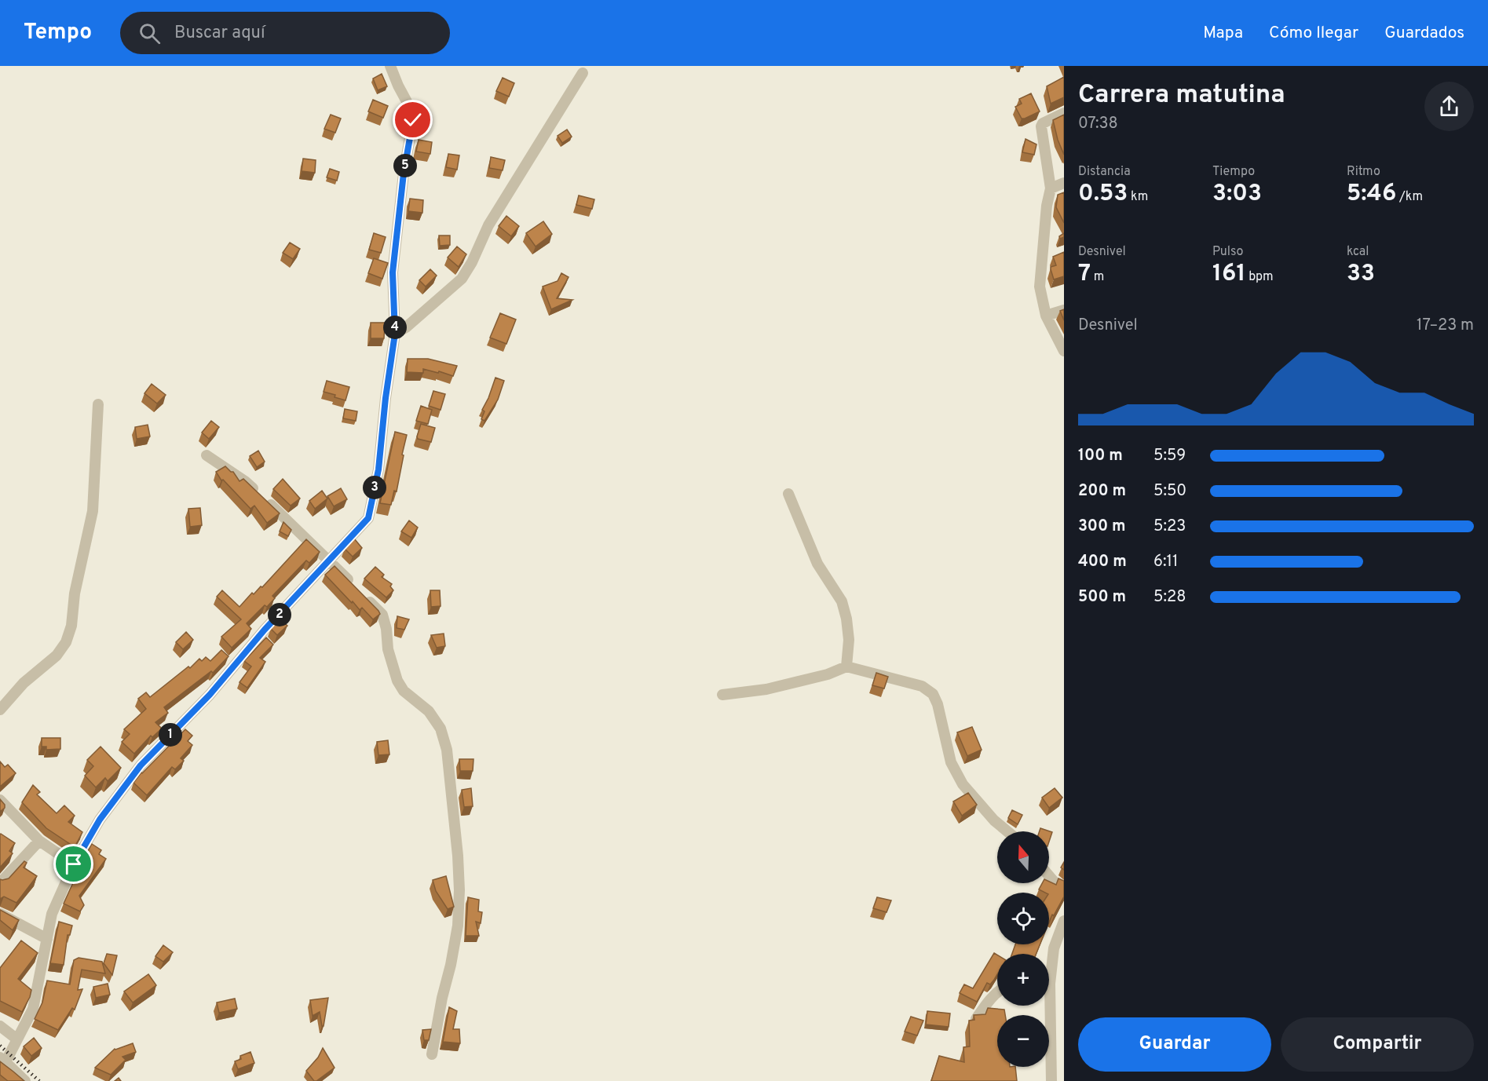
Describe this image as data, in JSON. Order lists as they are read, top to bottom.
{
  "north": "top",
  "page": {
    "header": "Tempo",
    "search": "Buscar aquí",
    "nav": ["Mapa", "Cómo llegar", "Guardados"],
    "heading": ["Carrera matutina", "07:38"],
    "stats": [
      ["Distancia", "0.53 km"],
      ["Tiempo", "3:03"],
      ["Ritmo", "5:46 /km"],
      ["Desnivel", "7 m"],
      ["Pulso", "161 bpm"],
      ["kcal", "33"]
    ],
    "pins": [
      "5",
      "4",
      "3",
      "2",
      "1"
    ],
    "chart": ["Desnivel", "17–23 m"],
    "list": [
      {
        "name": "100 m",
        "note": "5:59"
      },
      {
        "name": "200 m",
        "note": "5:50"
      },
      {
        "name": "300 m",
        "note": "5:23"
      },
      {
        "name": "400 m",
        "note": "6:11"
      },
      {
        "name": "500 m",
        "note": "5:28"
      }
    ],
    "map_buttons": ["+", "−"],
    "buttons": ["Guardar", "Compartir"]
  }
}
